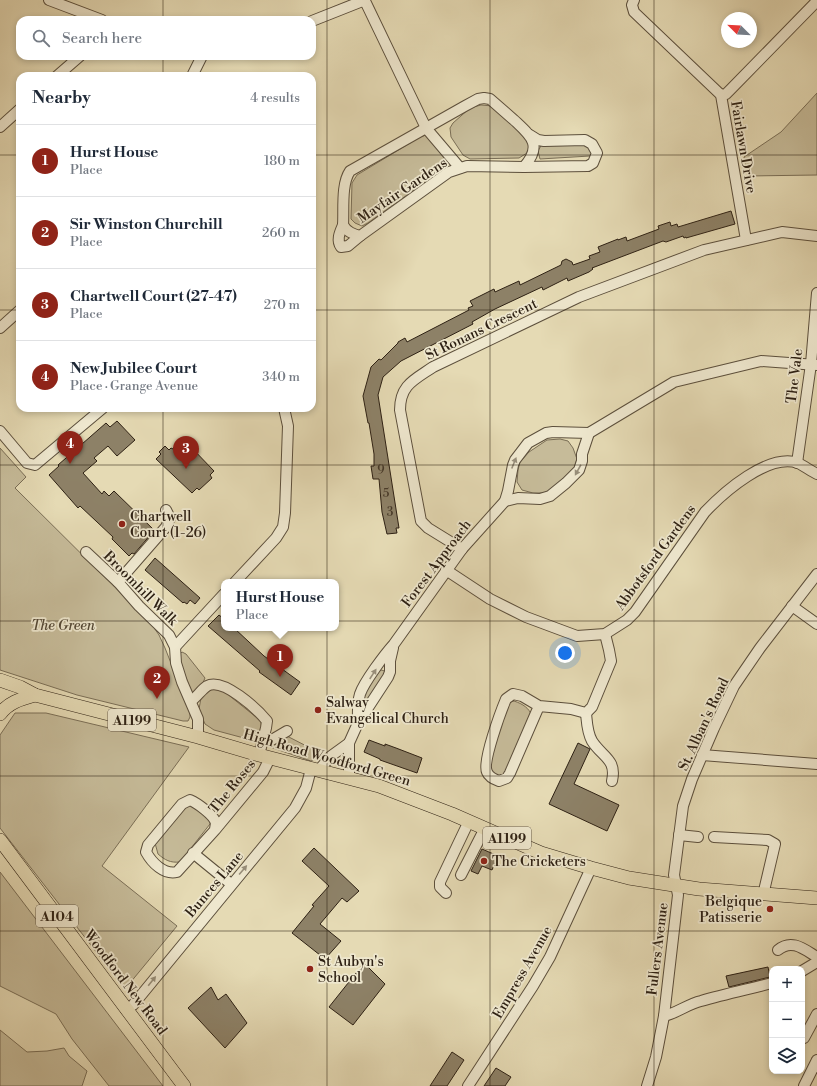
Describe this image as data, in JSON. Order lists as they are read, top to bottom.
{
  "streets": {
    "main road": [
      "A1199",
      "High Road Woodford Green",
      "A104",
      "Woodford New Road"
    ],
    "street": [
      "Fairlawn Drive",
      "Mayfair Gardens",
      "St Ronans Crescent",
      "The Vale",
      "Abbotsford Gardens",
      "Forest Approach",
      "Broomhill Walk",
      "St. Alban's Road",
      "The Roses",
      "Bunces Lane",
      "Fullers Avenue",
      "Empress Avenue"
    ]
  },
  "crossings": [
    ["Fairlawn Drive", "St Ronans Crescent"],
    ["St Ronans Crescent", "Forest Approach"],
    ["The Vale", "Abbotsford Gardens"],
    ["Abbotsford Gardens", "Forest Approach"],
    ["Forest Approach", "High Road Woodford Green"],
    ["Forest Approach", "Bunces Lane"],
    ["Broomhill Walk", "High Road Woodford Green"],
    ["Broomhill Walk", "The Roses"],
    ["St. Alban's Road", "High Road Woodford Green"],
    ["St. Alban's Road", "Fullers Avenue"],
    ["High Road Woodford Green", "The Roses"],
    ["High Road Woodford Green", "Bunces Lane"],
    ["High Road Woodford Green", "Fullers Avenue"],
    ["High Road Woodford Green", "Empress Avenue"],
    ["Bunces Lane", "Woodford New Road"]
  ],
  "one_way": ["Bunces Lane"],
  "parks": ["The Green"],
  "places": [
    "Chartwell Court (1-26)",
    "Salway Evangelical Church",
    "The Cricketers",
    "Belgique Patisserie",
    "St Aubyn's School"
  ],
  "house_numbers": ["9", "5", "3"],
  "north": "top left",
  "page": {
    "search": "Search here",
    "heading": ["Nearby", "4 results"],
    "list": [
      {
        "mark": "1",
        "name": "Hurst House",
        "note": "Place",
        "value": "180 m"
      },
      {
        "mark": "2",
        "name": "Sir Winston Churchill",
        "note": "Place",
        "value": "260 m"
      },
      {
        "mark": "3",
        "name": "Chartwell Court (27-47)",
        "note": "Place",
        "value": "270 m"
      },
      {
        "mark": "4",
        "name": "New Jubilee Court",
        "note": "Place · Grange Avenue",
        "value": "340 m"
      }
    ],
    "pins": [
      "4",
      "3",
      "1",
      "2"
    ],
    "popup": ["Hurst House", "Place"],
    "map_buttons": ["+", "−"]
  }
}
